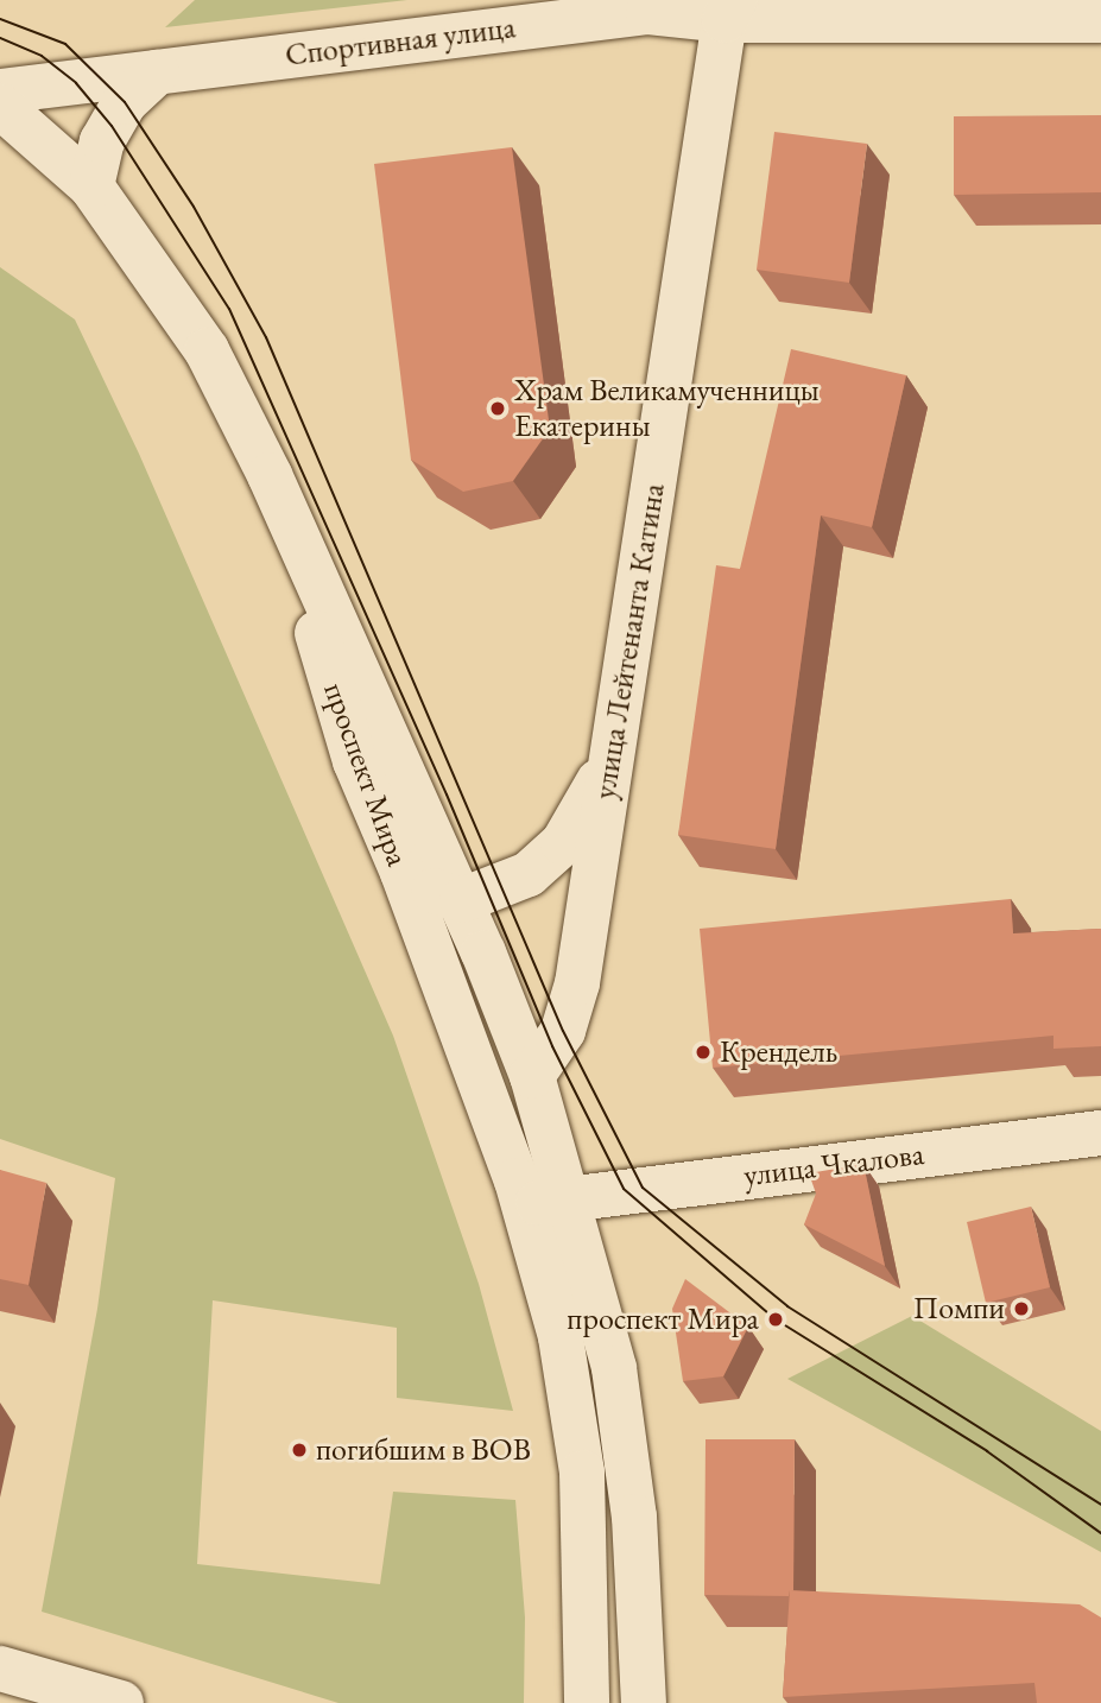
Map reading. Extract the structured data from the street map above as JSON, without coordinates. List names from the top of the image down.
{
  "streets": {
    "street": [
      "Спортивная улица",
      "улица Лейтенанта Катина",
      "проспект Мира",
      "улица Чкалова"
    ]
  },
  "crossings": [
    ["Спортивная улица", "улица Лейтенанта Катина"],
    ["проспект Мира", "улица Чкалова"]
  ],
  "places": [
    "Храм Великамученницы Екатерины",
    "Крендель",
    "Помпи",
    "проспект Мира",
    "погибшим в ВОВ"
  ]
}
